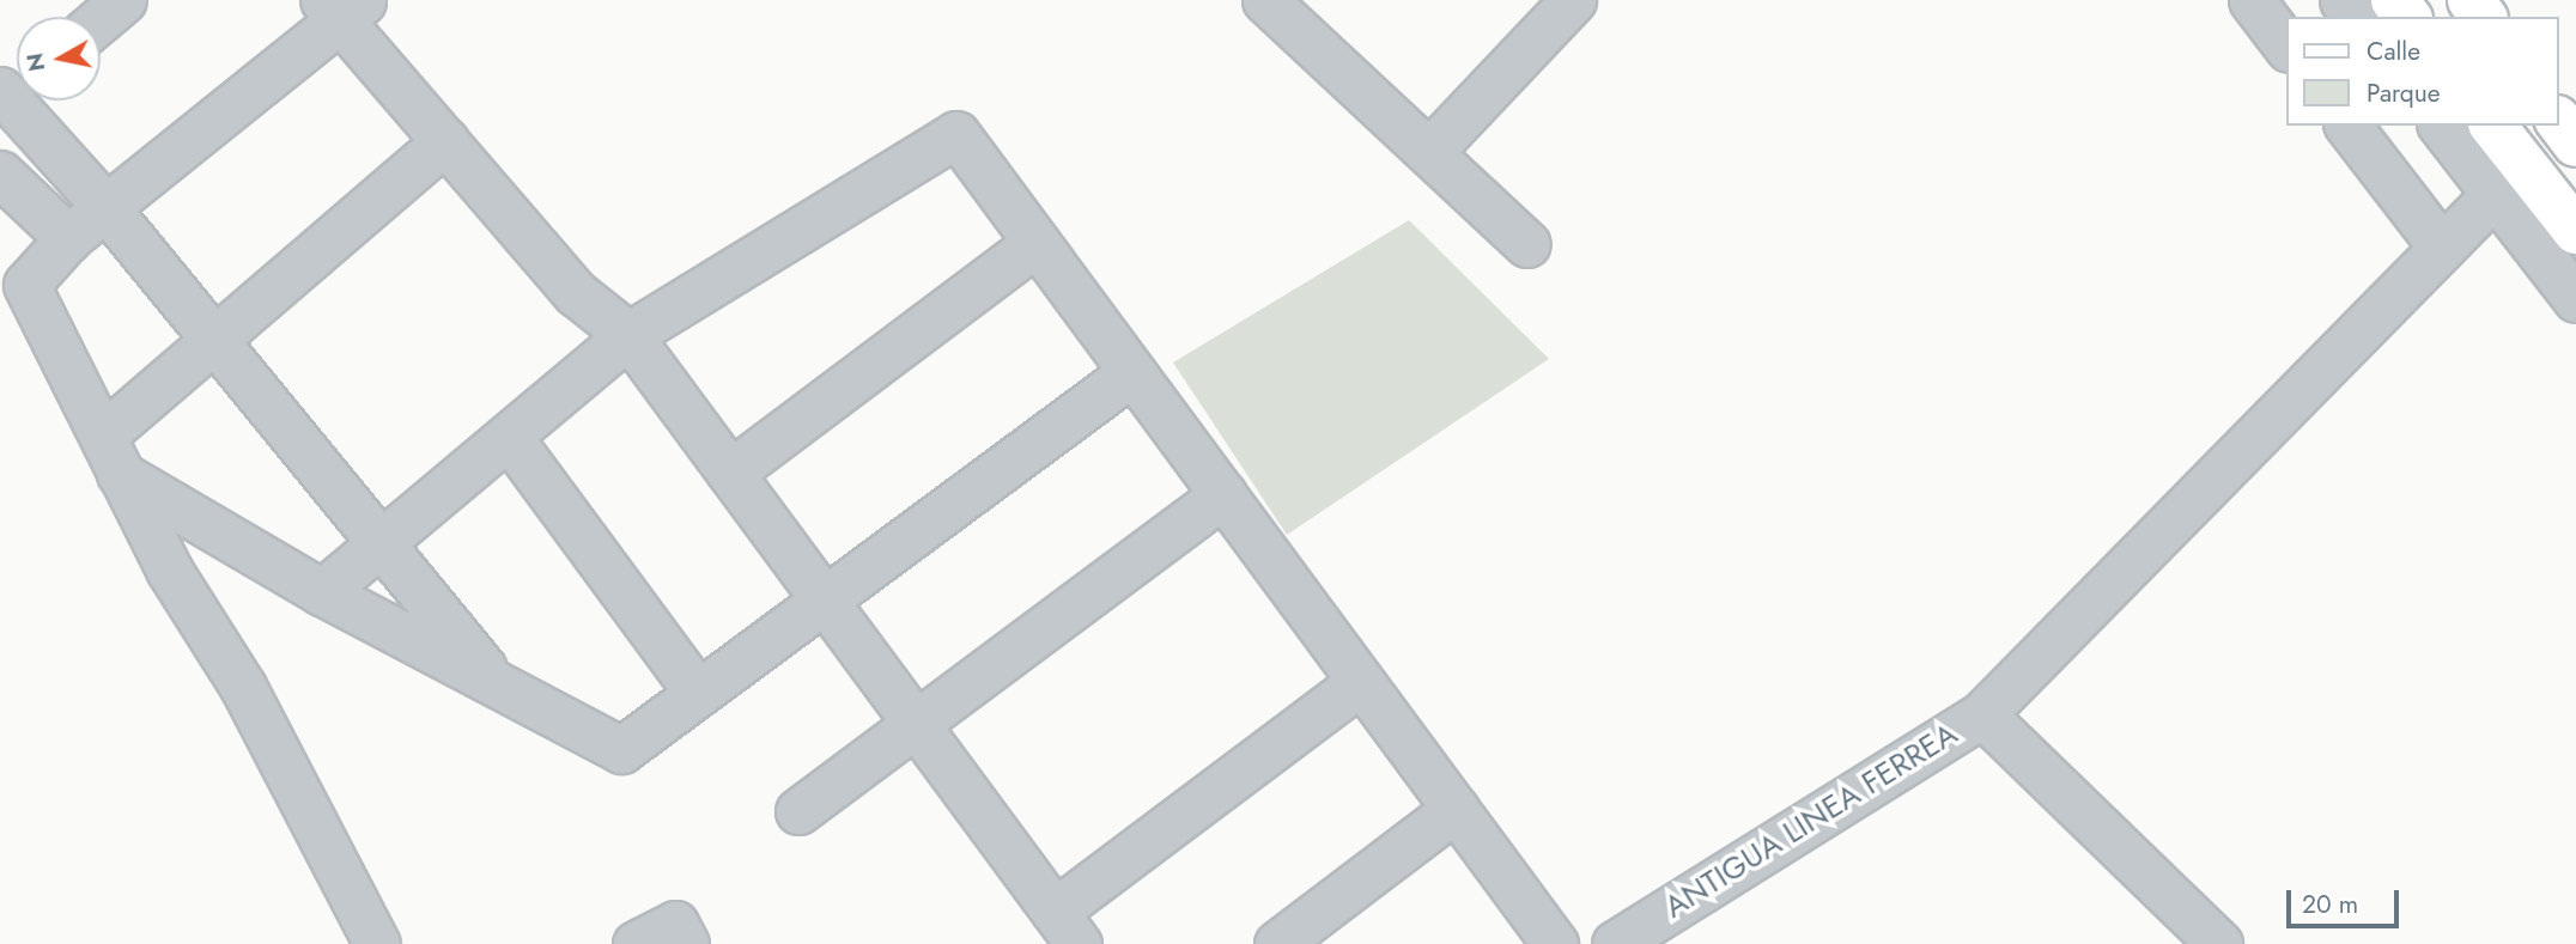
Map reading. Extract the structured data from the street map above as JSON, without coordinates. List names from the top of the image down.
{
  "streets": {
    "street": ["ANTIGUA LINEA FERREA"]
  },
  "legend": ["Calle", "Parque"],
  "scale_bar": "20 m",
  "north": "left"
}
